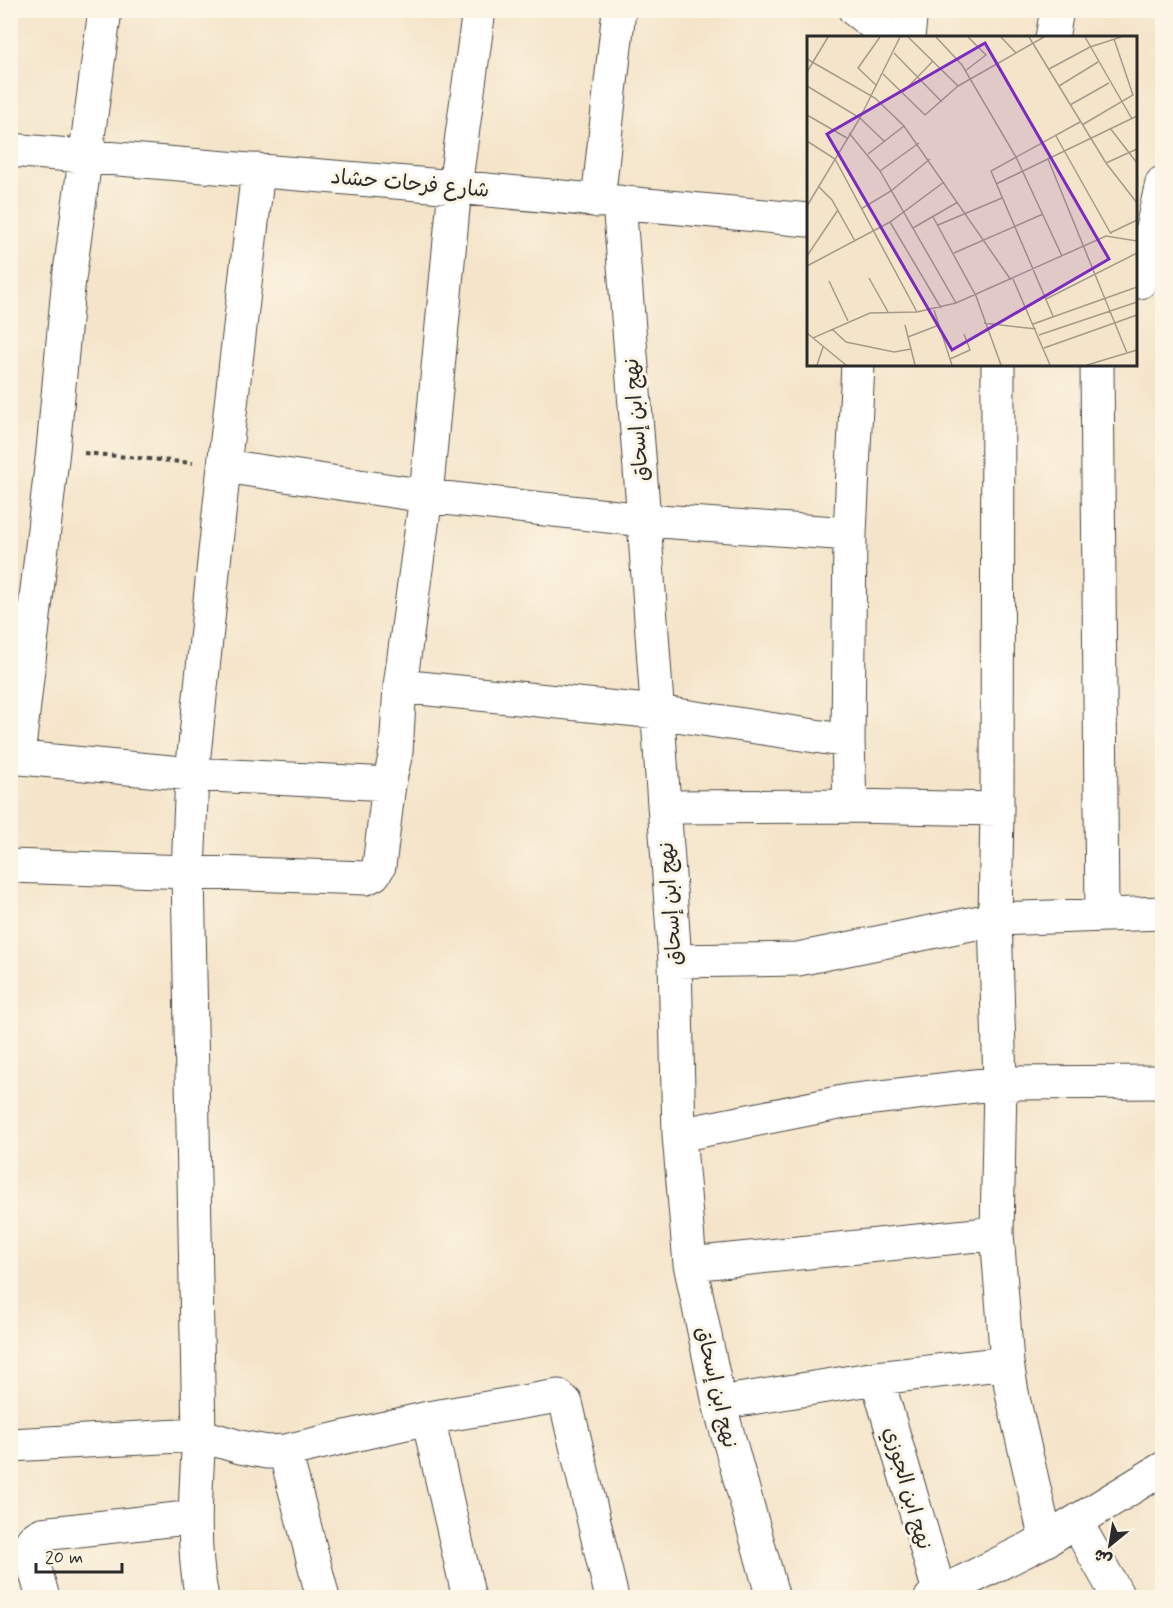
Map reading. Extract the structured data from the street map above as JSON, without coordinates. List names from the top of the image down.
{
  "streets": {
    "street": ["شارع فرحات حشاد", "نهج ابن إسحاق", "نهج ابن الجوزي"]
  },
  "crossings": [
    ["شارع فرحات حشاد", "نهج ابن إسحاق"]
  ],
  "scale_bar": "20 m",
  "north": "bottom left"
}
